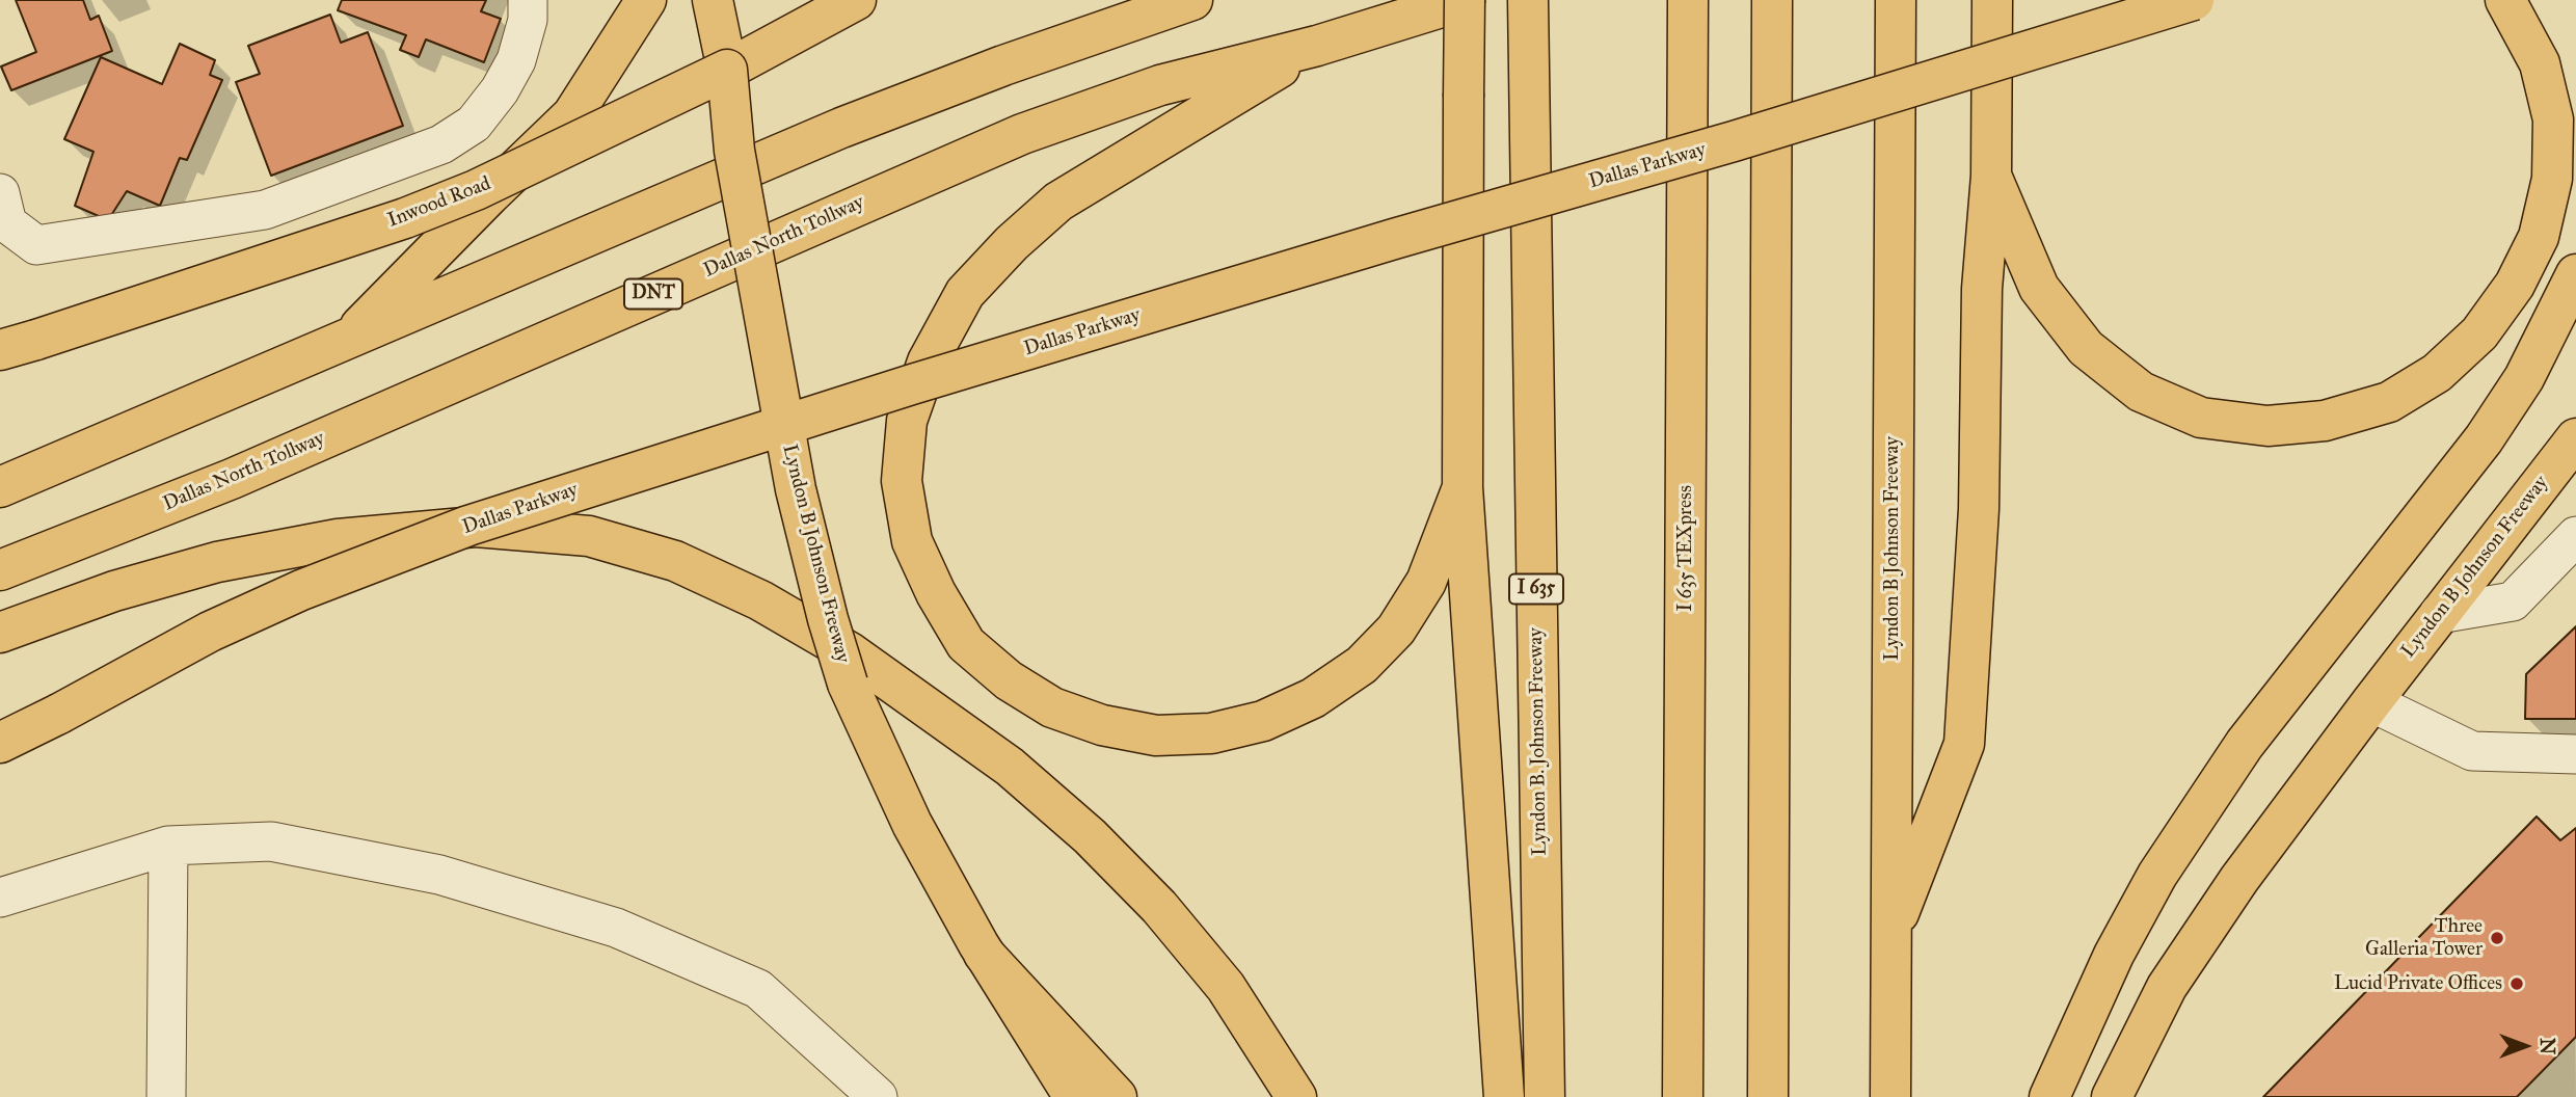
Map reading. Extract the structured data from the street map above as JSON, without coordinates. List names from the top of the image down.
{
  "streets": {
    "main road": [
      "Dallas Parkway",
      "Inwood Road",
      "Dallas North Tollway",
      "DNT",
      "I 635 TEXpress",
      "Lyndon B Johnson Freeway",
      "I 635",
      "Lyndon B. Johnson Freeway"
    ]
  },
  "crossings": [
    ["Dallas Parkway", "Lyndon B Johnson Freeway"],
    ["Inwood Road", "Lyndon B Johnson Freeway"]
  ],
  "places": ["Three Galleria Tower", "Lucid Private Offices"],
  "north": "right"
}
